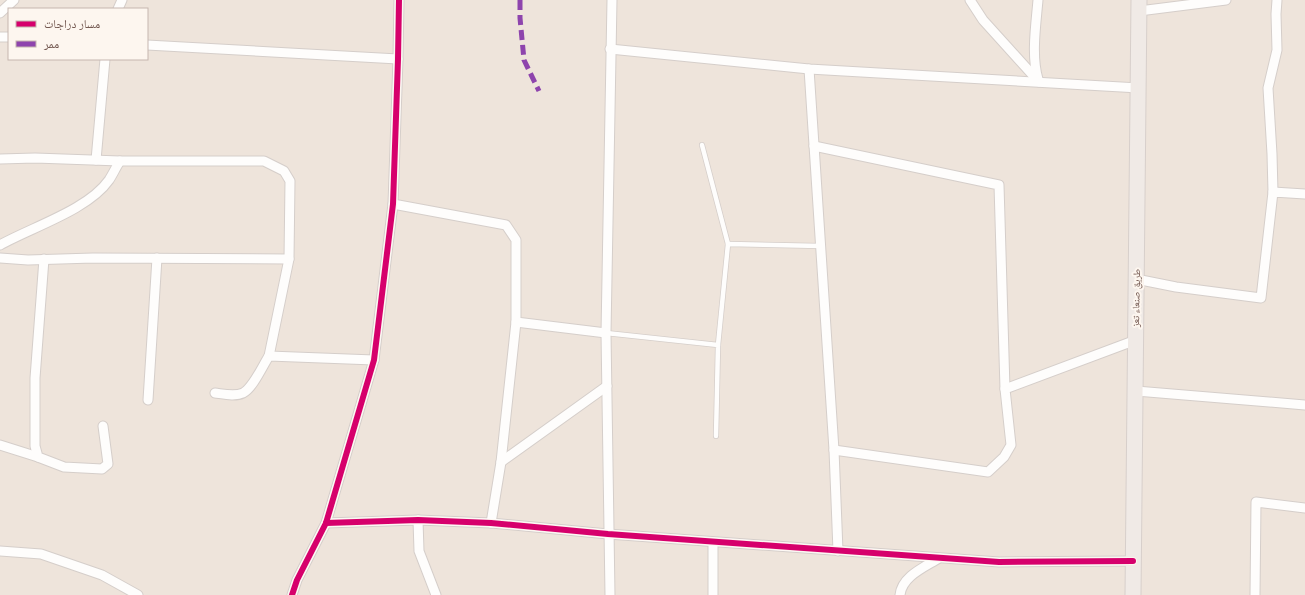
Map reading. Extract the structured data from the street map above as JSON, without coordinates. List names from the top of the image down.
{
  "streets": {
    "highway": ["طريق صنعاء تعز"]
  },
  "legend": ["مسار دراجات", "ممر"]
}
